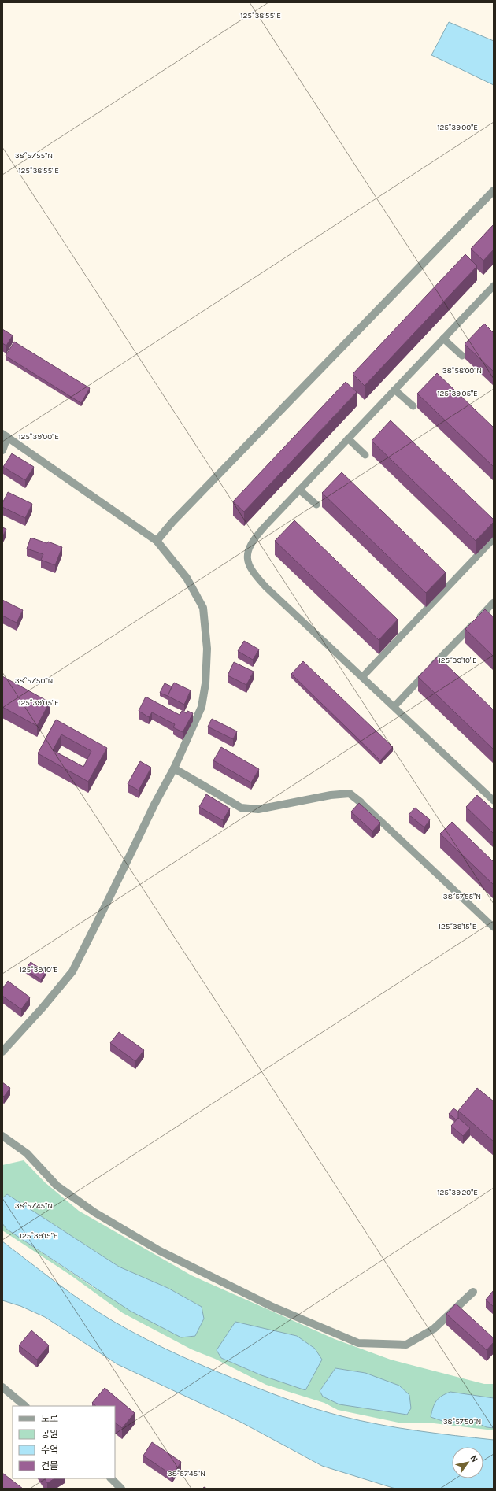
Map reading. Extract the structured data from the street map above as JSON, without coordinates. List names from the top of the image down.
{
  "legend": [
    "도로",
    "공원",
    "수역",
    "건물"
  ],
  "north": "top right",
  "coordinates": [
    "125°38'55\"E",
    "125°39'00\"E",
    "38°57'55\"N",
    "38°58'00\"N",
    "125°39'05\"E",
    "125°39'10\"E",
    "38°57'50\"N",
    "125°39'15\"E",
    "125°39'20\"E",
    "38°57'45\"N"
  ]
}
